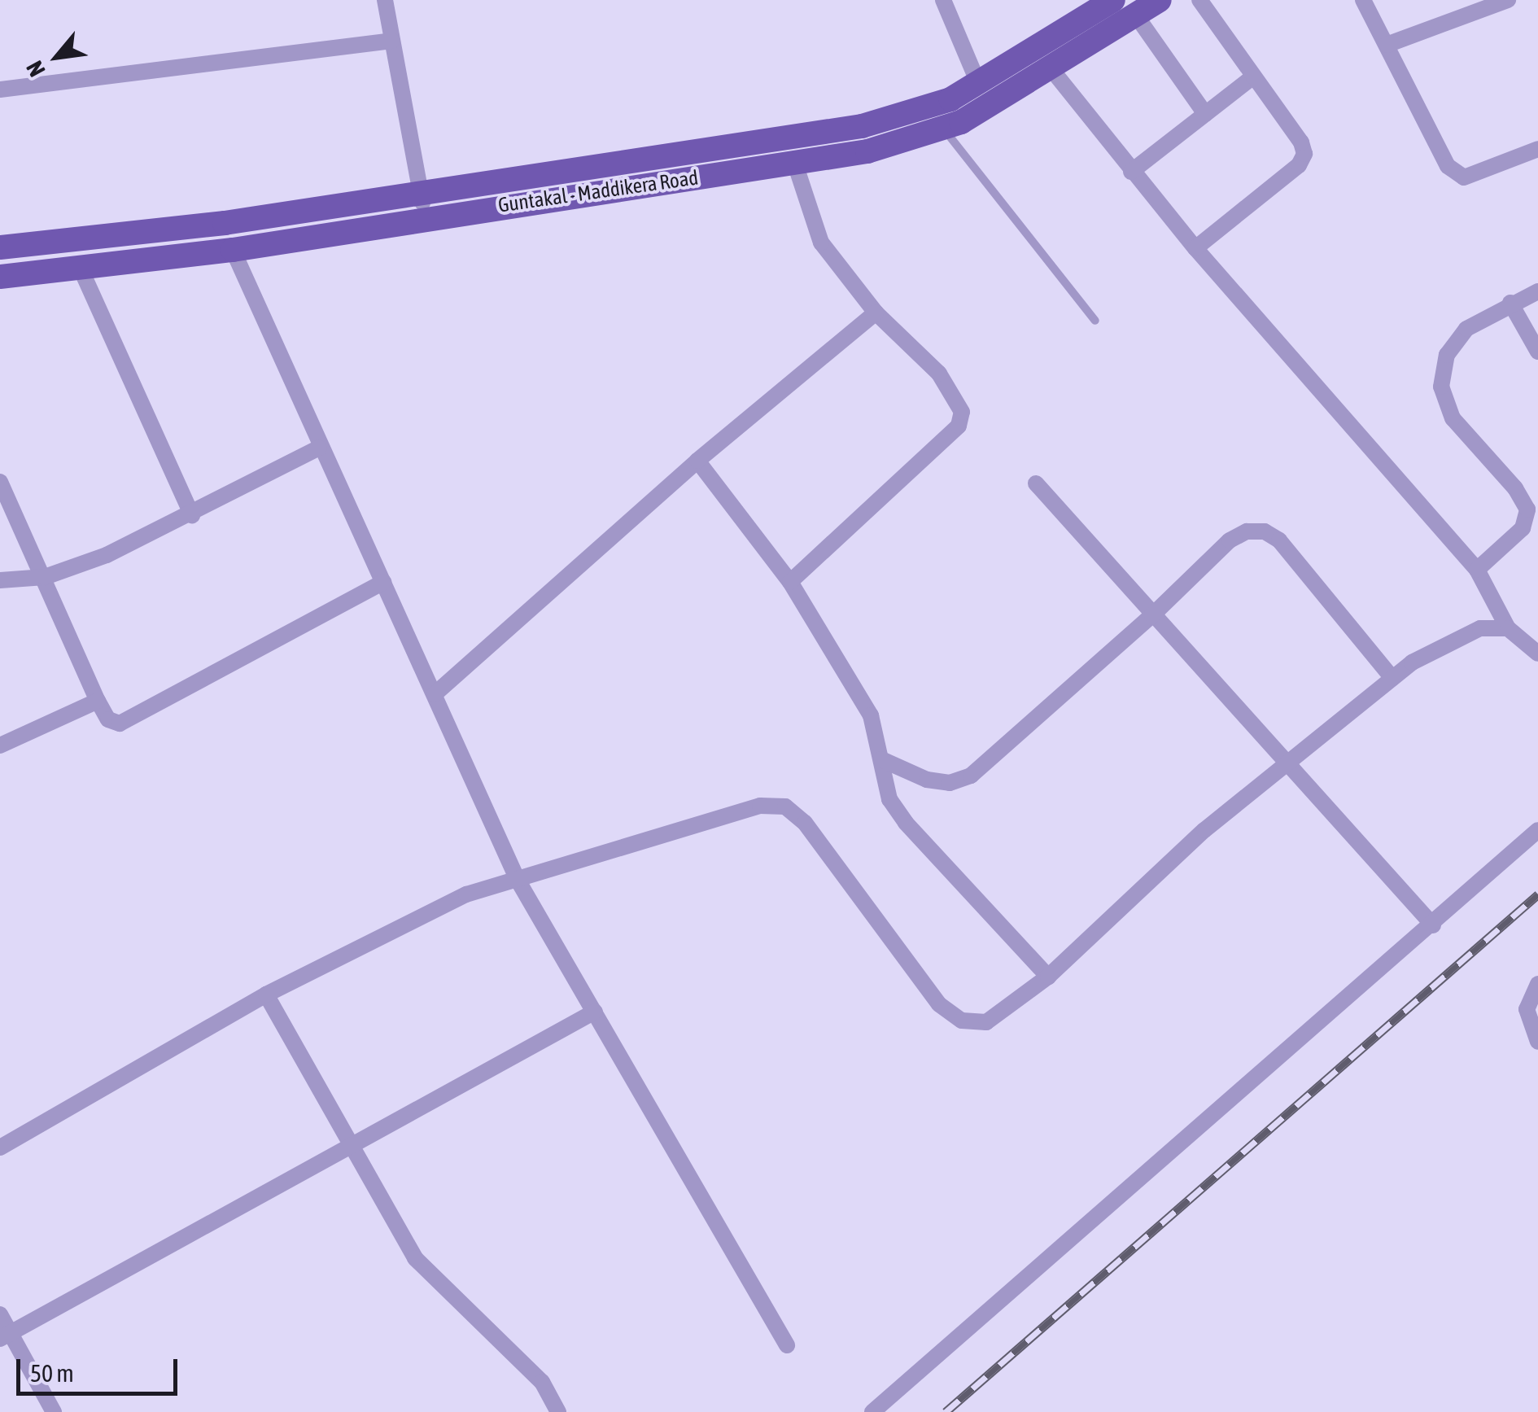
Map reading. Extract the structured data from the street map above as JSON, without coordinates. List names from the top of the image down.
{
  "streets": {
    "main road": ["Guntakal - Maddikera Road"]
  },
  "scale_bar": "50 m",
  "north": "bottom left"
}
